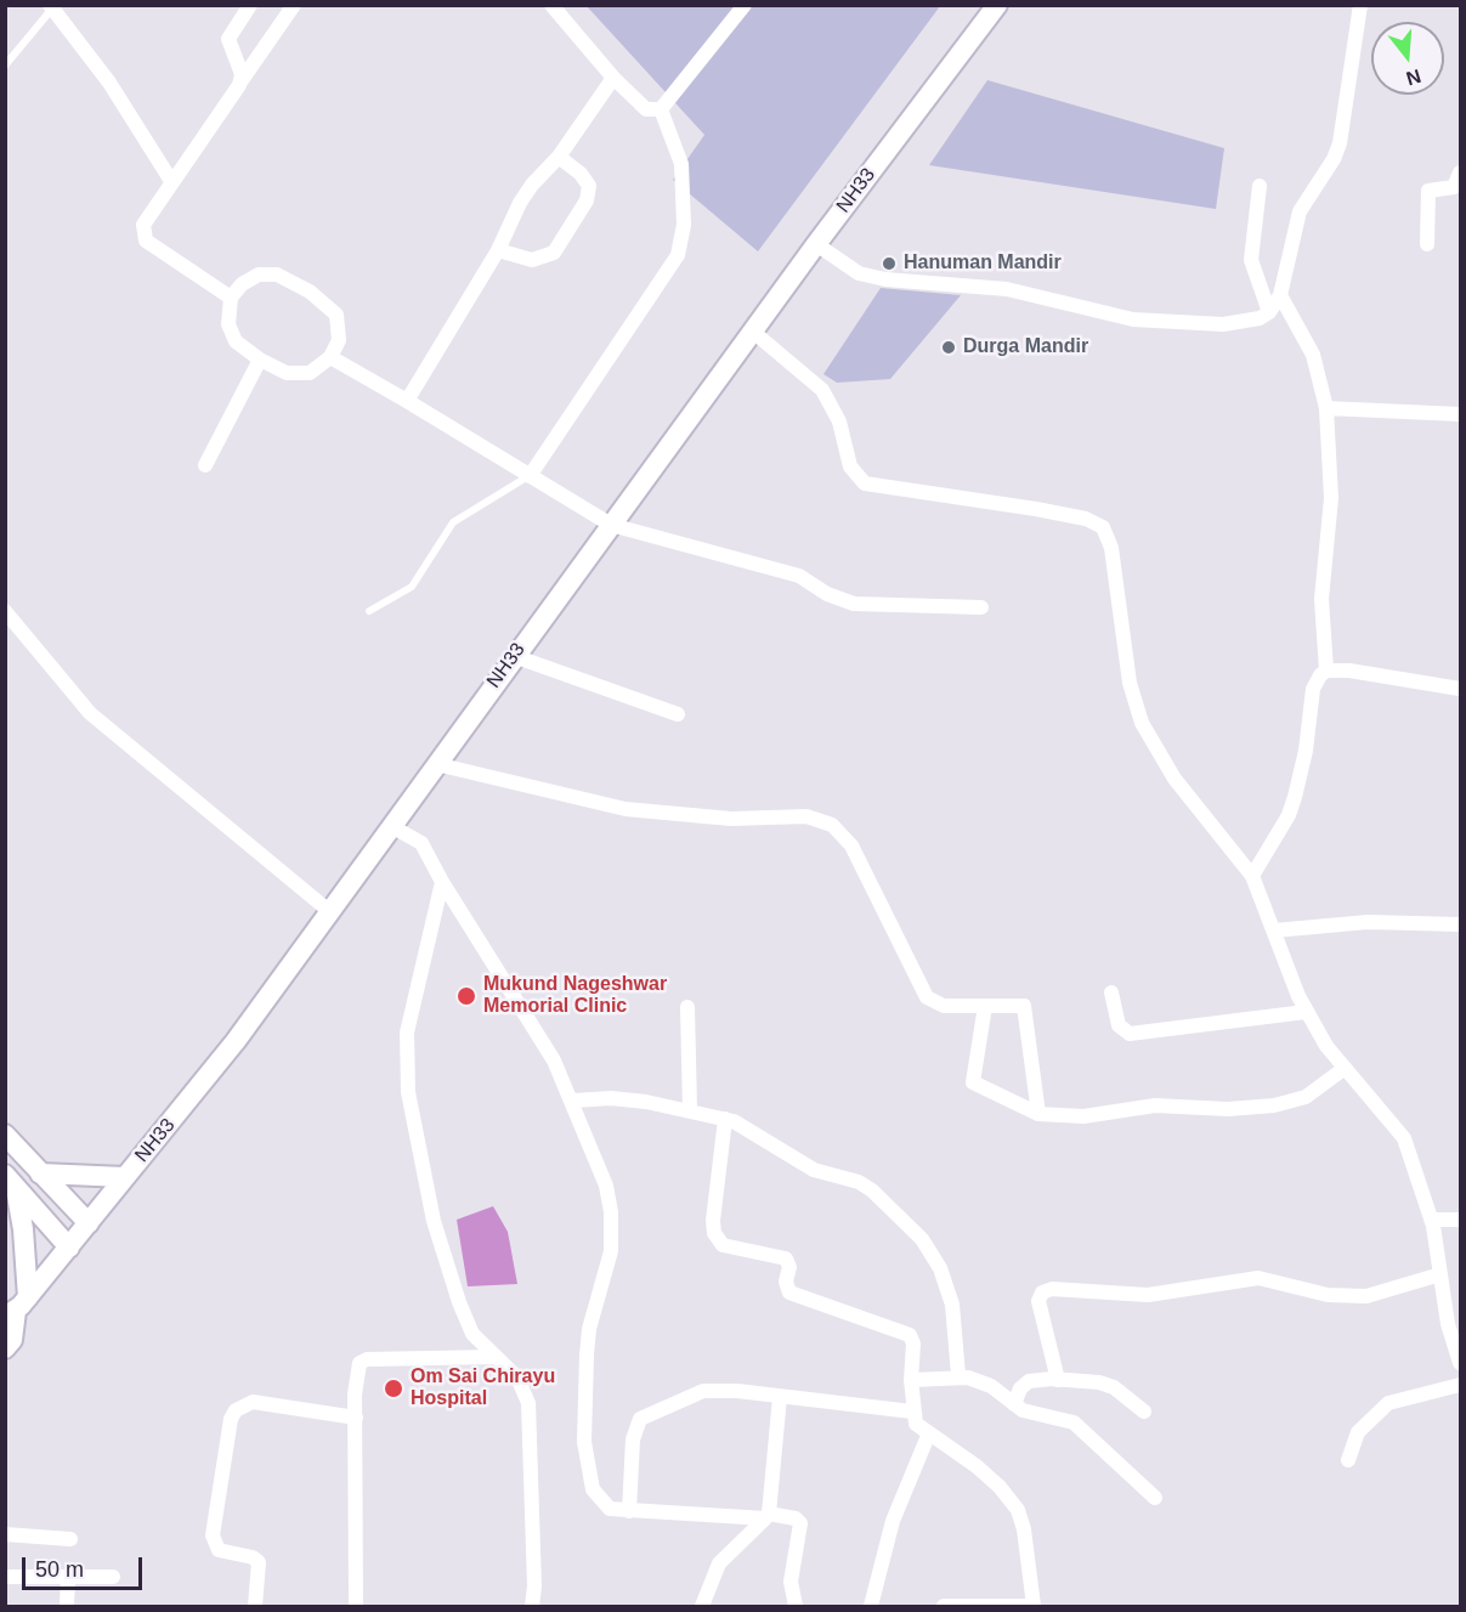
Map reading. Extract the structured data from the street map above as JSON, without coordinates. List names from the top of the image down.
{
  "streets": {
    "main road": ["NH33"]
  },
  "places": [
    "Hanuman Mandir",
    "Durga Mandir",
    "Mukund Nageshwar Memorial Clinic",
    "Om Sai Chirayu Hospital"
  ],
  "scale_bar": "50 m",
  "north": "bottom"
}
